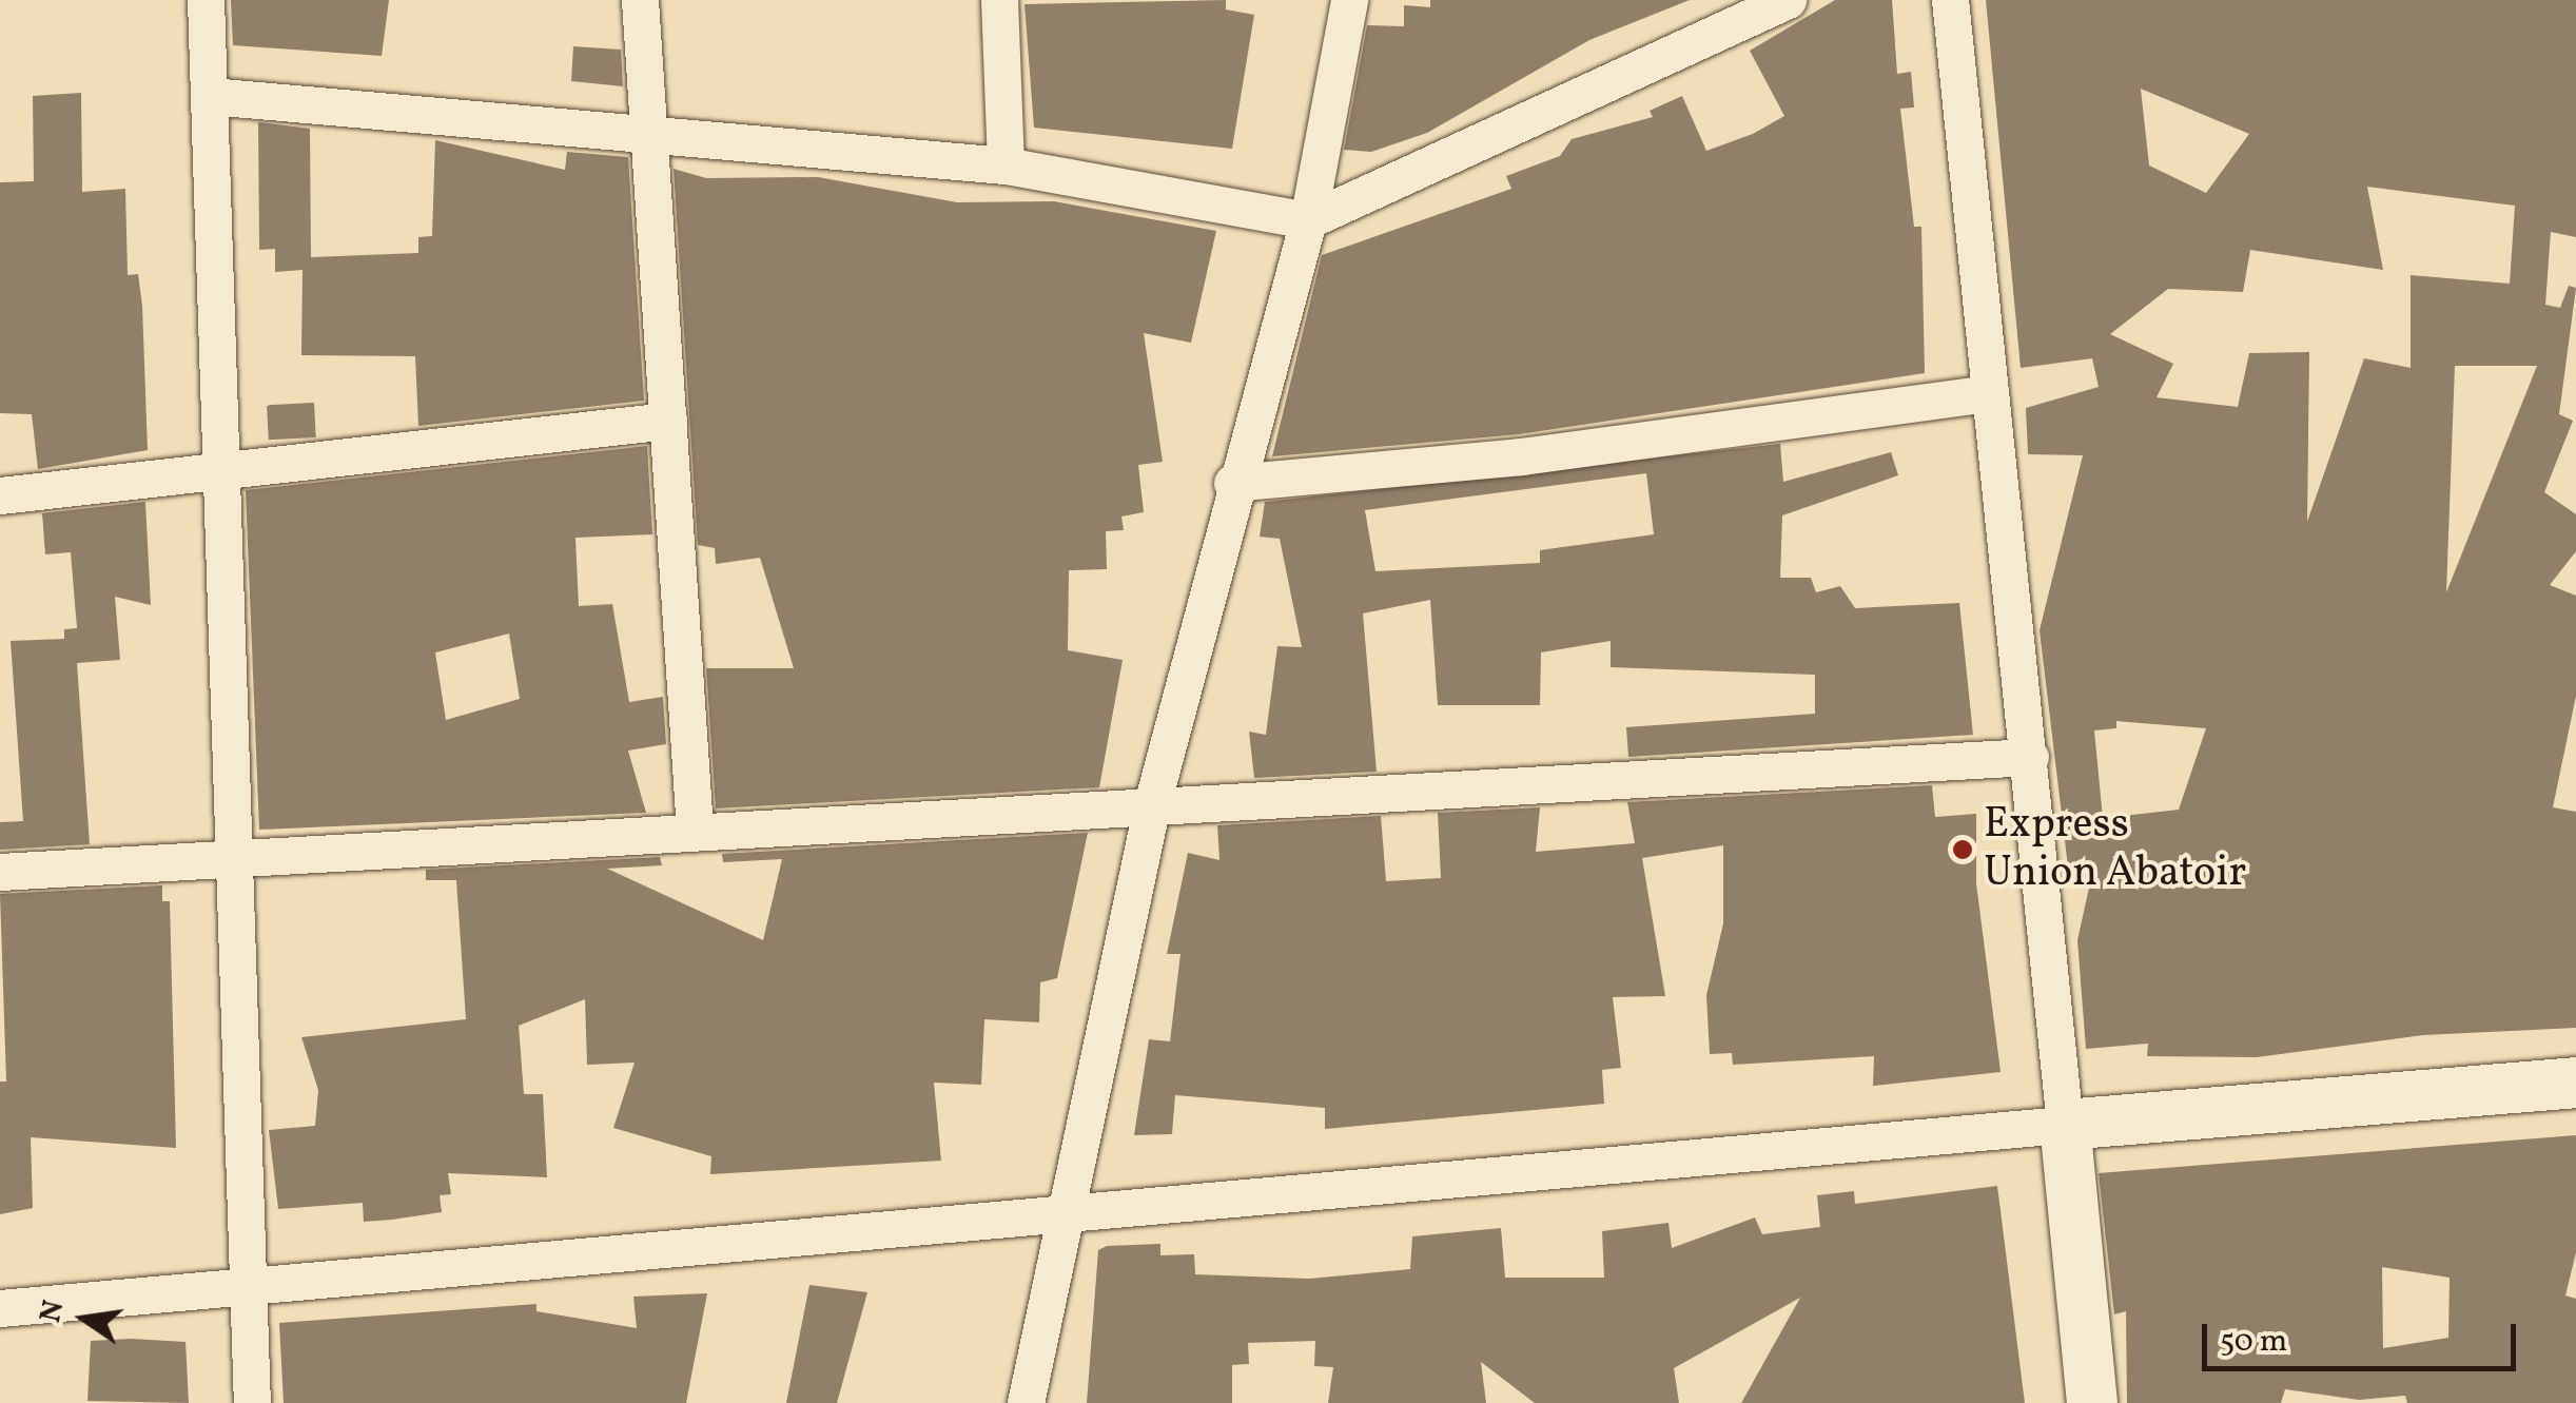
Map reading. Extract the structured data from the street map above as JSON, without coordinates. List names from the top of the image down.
{
  "places": ["Express Union Abatoir"],
  "scale_bar": "50 m",
  "north": "left"
}
